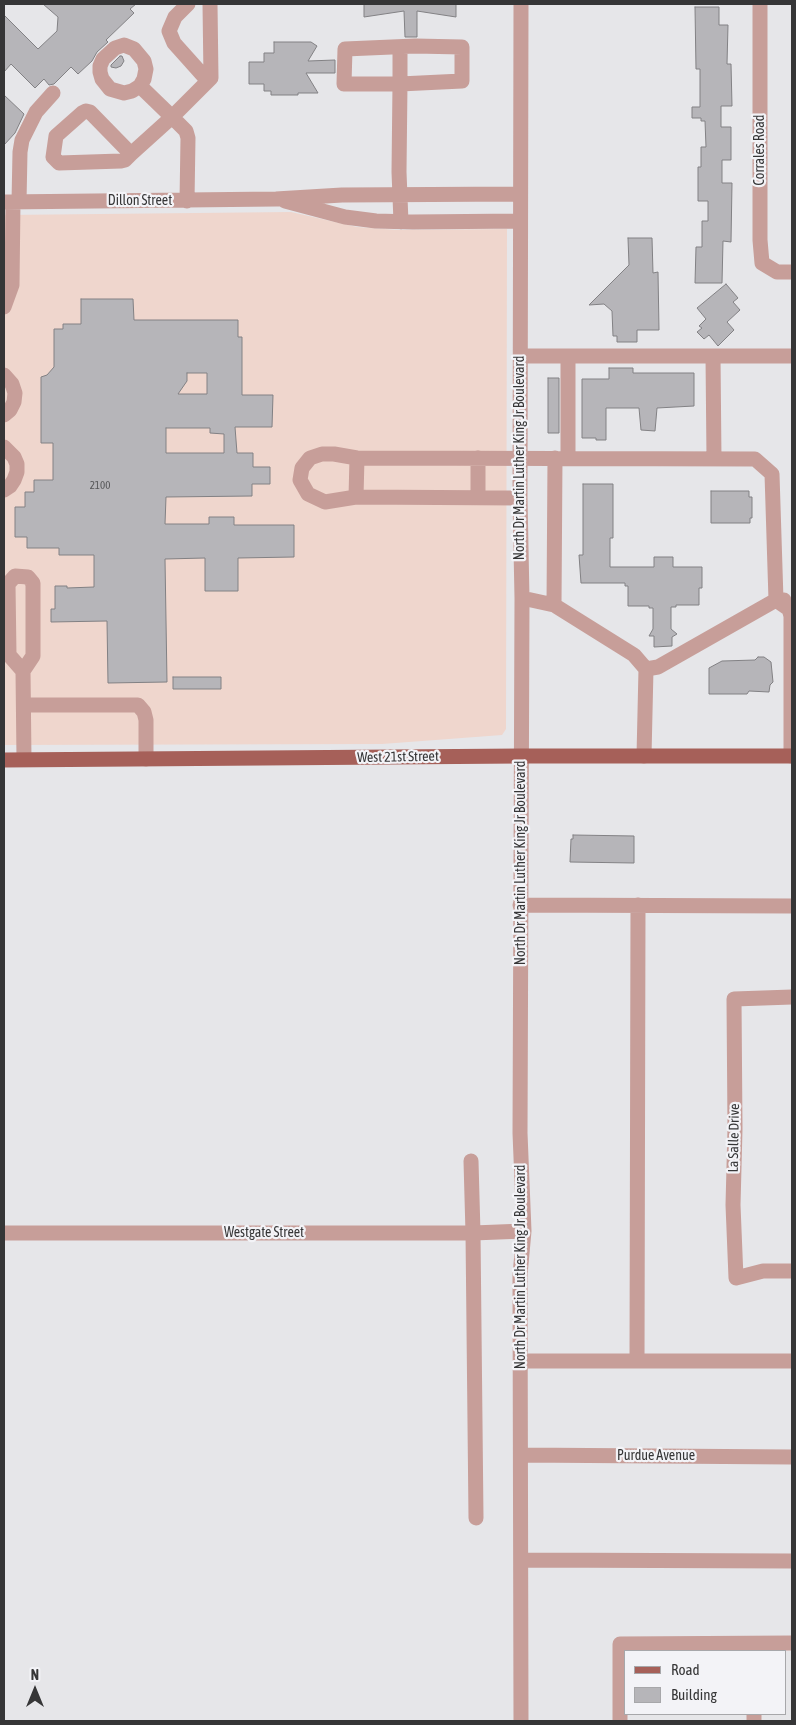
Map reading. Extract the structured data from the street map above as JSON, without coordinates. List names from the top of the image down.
{
  "streets": {
    "main road": ["West 21st Street"],
    "street": [
      "Corrales Road",
      "Dillon Street",
      "North Dr Martin Luther King Jr Boulevard",
      "La Salle Drive",
      "Westgate Street",
      "Purdue Avenue"
    ]
  },
  "crossings": [
    ["Dillon Street", "North Dr Martin Luther King Jr Boulevard"],
    ["North Dr Martin Luther King Jr Boulevard", "West 21st Street"],
    ["North Dr Martin Luther King Jr Boulevard", "Westgate Street"],
    ["North Dr Martin Luther King Jr Boulevard", "Purdue Avenue"]
  ],
  "house_numbers": ["2100"],
  "legend": ["Road", "Building"],
  "north": "top"
}
